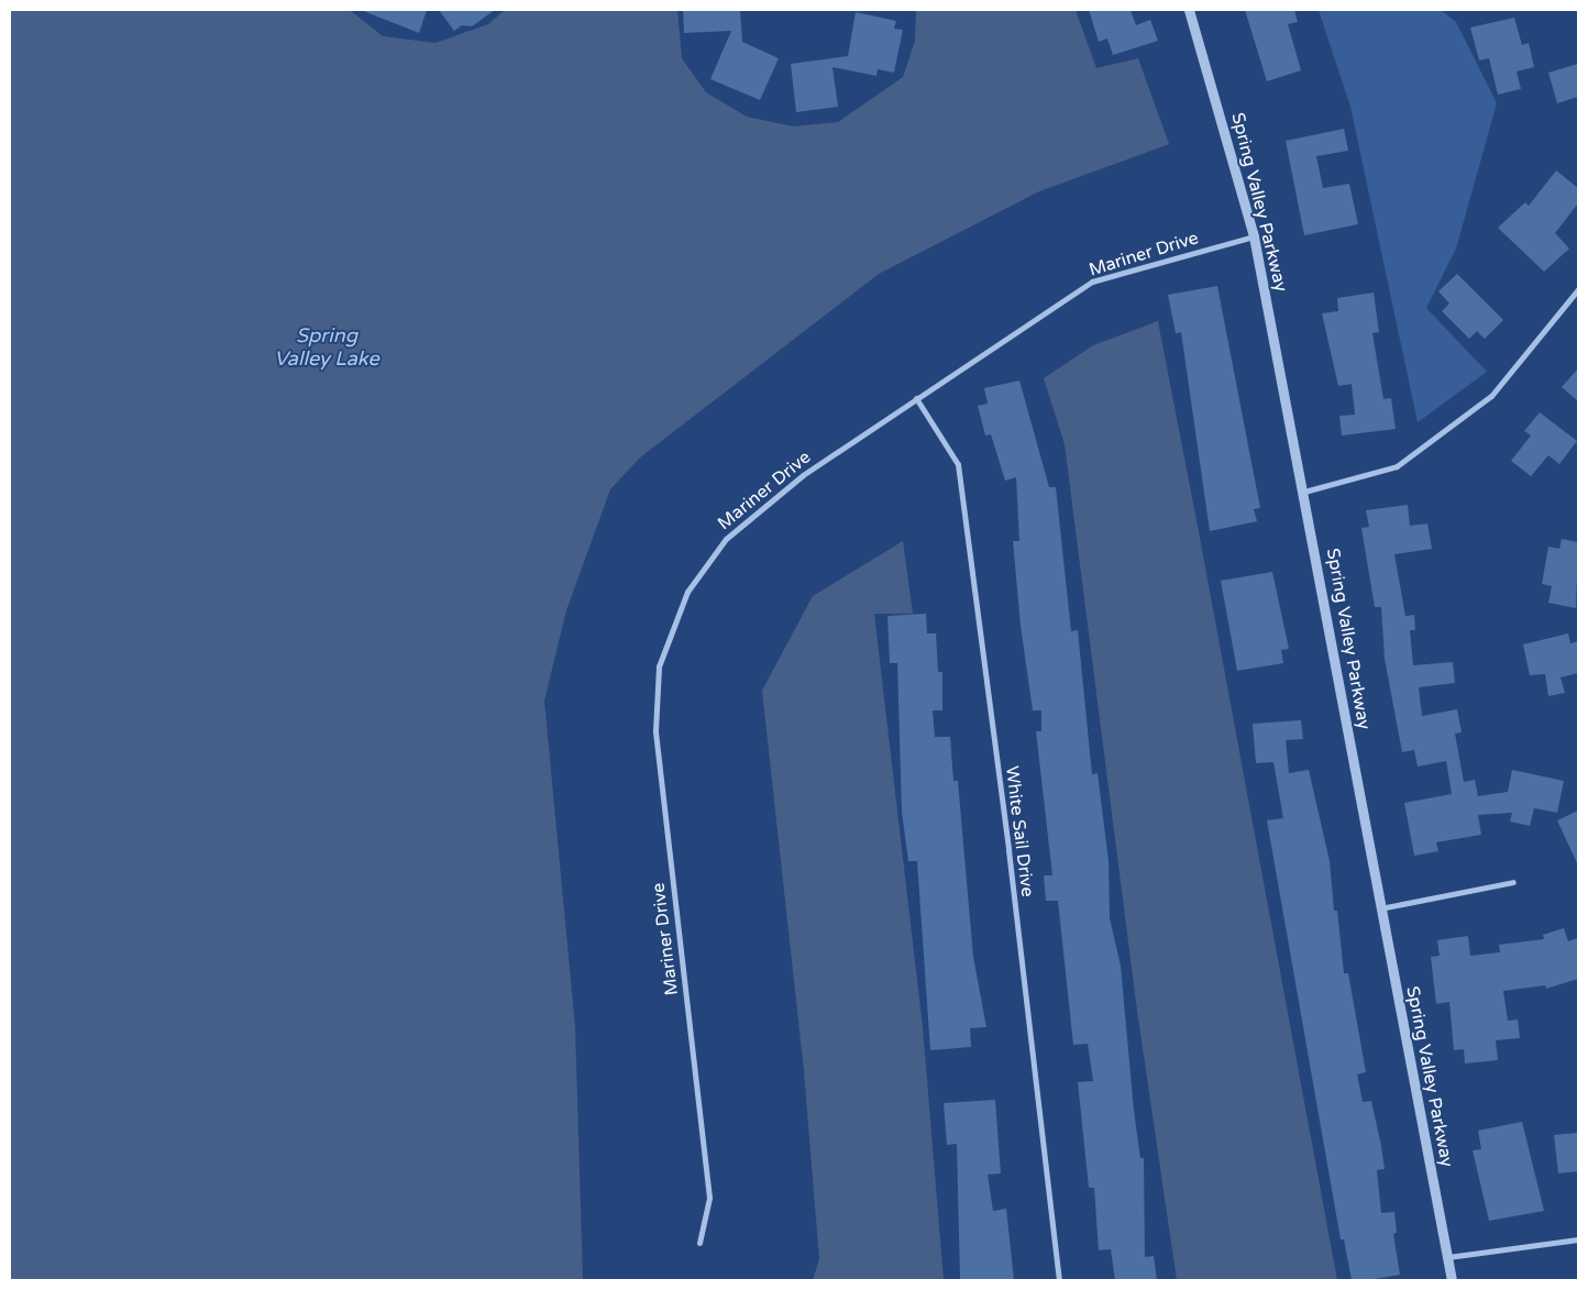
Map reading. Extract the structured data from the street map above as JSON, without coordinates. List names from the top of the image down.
{
  "streets": {
    "street": ["Spring Valley Parkway", "Mariner Drive", "White Sail Drive"]
  },
  "crossings": [
    ["Spring Valley Parkway", "Mariner Drive"],
    ["Mariner Drive", "White Sail Drive"]
  ],
  "water": ["Spring Valley Lake"]
}
